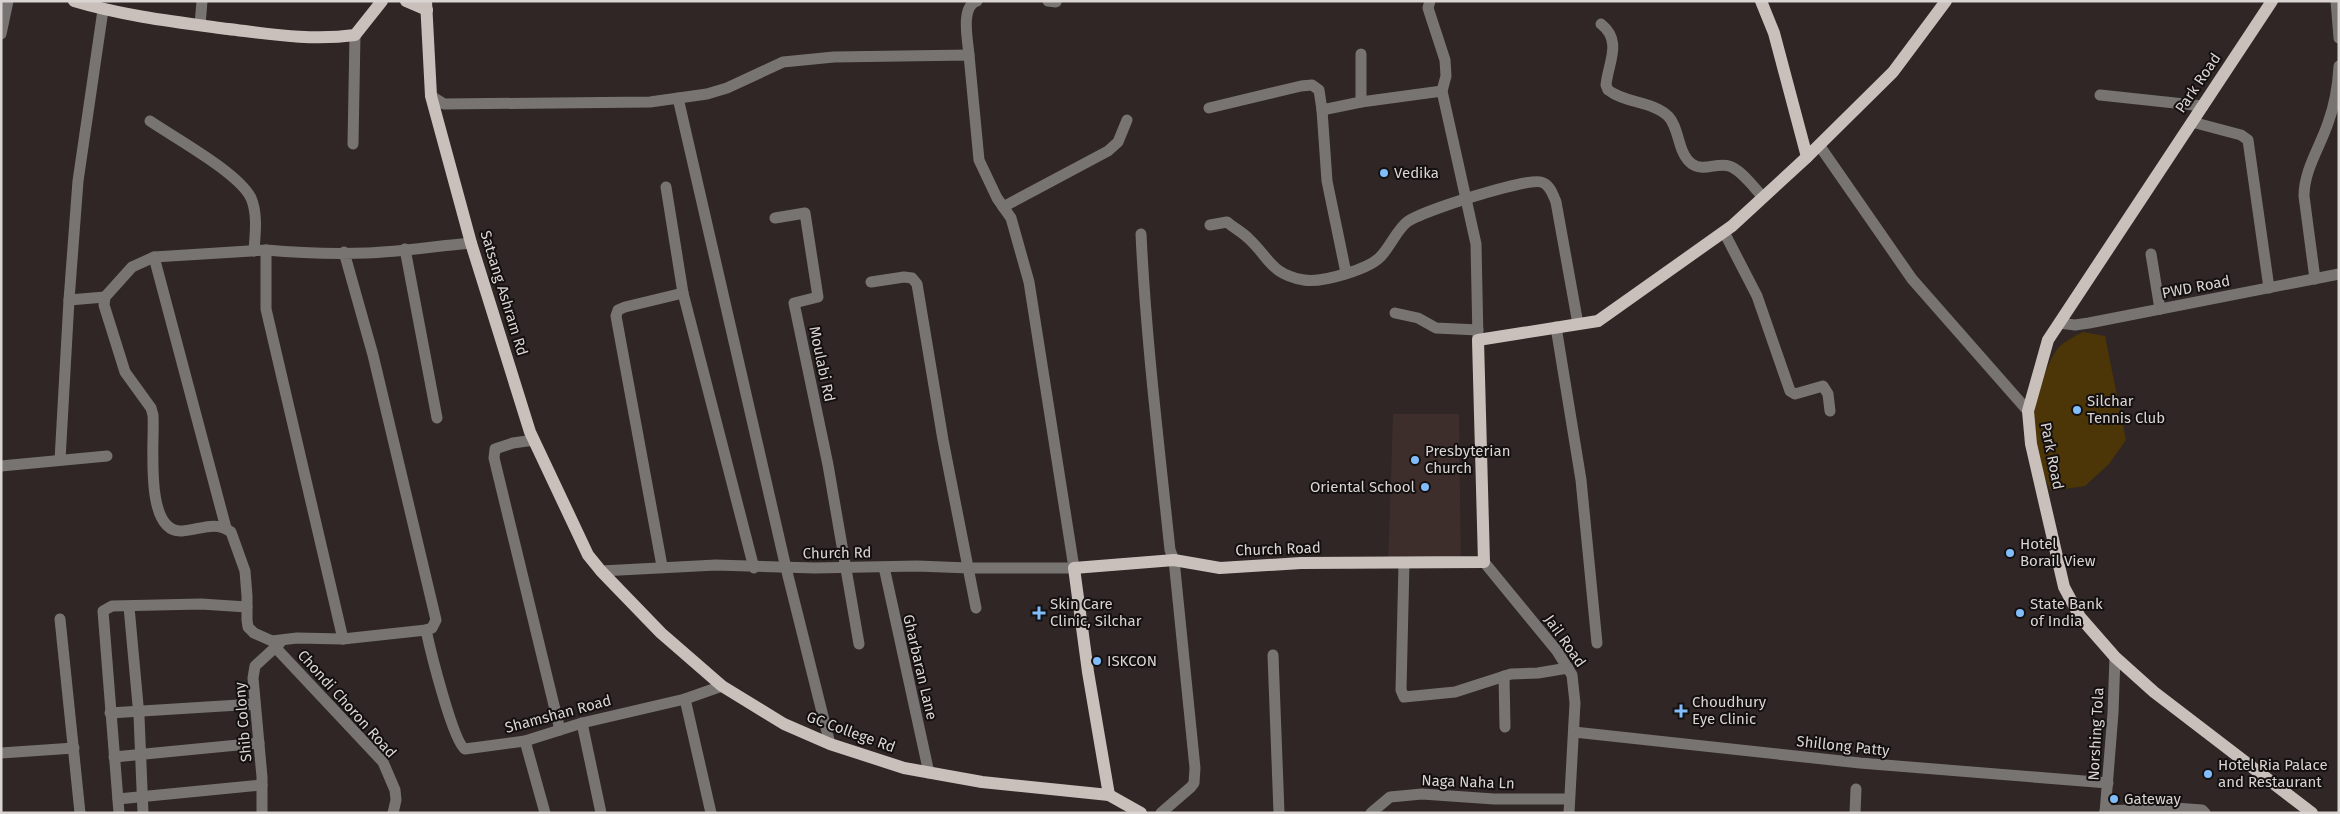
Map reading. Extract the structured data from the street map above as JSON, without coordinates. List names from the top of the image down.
{
  "streets": {
    "main road": [
      "Park Road",
      "Satsang Ashram Rd",
      "Church Road",
      "GC College Rd"
    ],
    "street": [
      "PWD Road",
      "Moulabi Rd",
      "Church Rd",
      "Jail Road",
      "Gharbaran Lane",
      "Chondi Choron Road",
      "Shamshan Road",
      "Shib Colony",
      "Norshing Tola",
      "Shillong Patty",
      "Naga Naha Ln"
    ]
  },
  "crossings": [
    ["Park Road", "PWD Road"],
    ["Park Road", "Norshing Tola"],
    ["Satsang Ashram Rd", "Church Rd"],
    ["Satsang Ashram Rd", "GC College Rd"],
    ["Moulabi Rd", "Church Rd"],
    ["Church Road", "Church Rd"],
    ["Church Road", "Jail Road"],
    ["Church Rd", "Gharbaran Lane"],
    ["Church Rd", "GC College Rd"],
    ["Jail Road", "Shillong Patty"],
    ["Jail Road", "Naga Naha Ln"],
    ["Gharbaran Lane", "GC College Rd"],
    ["Chondi Choron Road", "Shib Colony"],
    ["Shamshan Road", "GC College Rd"],
    ["Norshing Tola", "Shillong Patty"]
  ],
  "places": {
    "other": [
      "Vedika",
      "Silchar Tennis Club",
      "Presbyterian Church",
      "Oriental School",
      "Hotel Borail View",
      "State Bank of India",
      "ISKCON",
      "Hotel Ria Palace and Restaurant",
      "Gateway"
    ],
    "health": ["Skin Care Clinic, Silchar", "Choudhury Eye Clinic"]
  }
}
